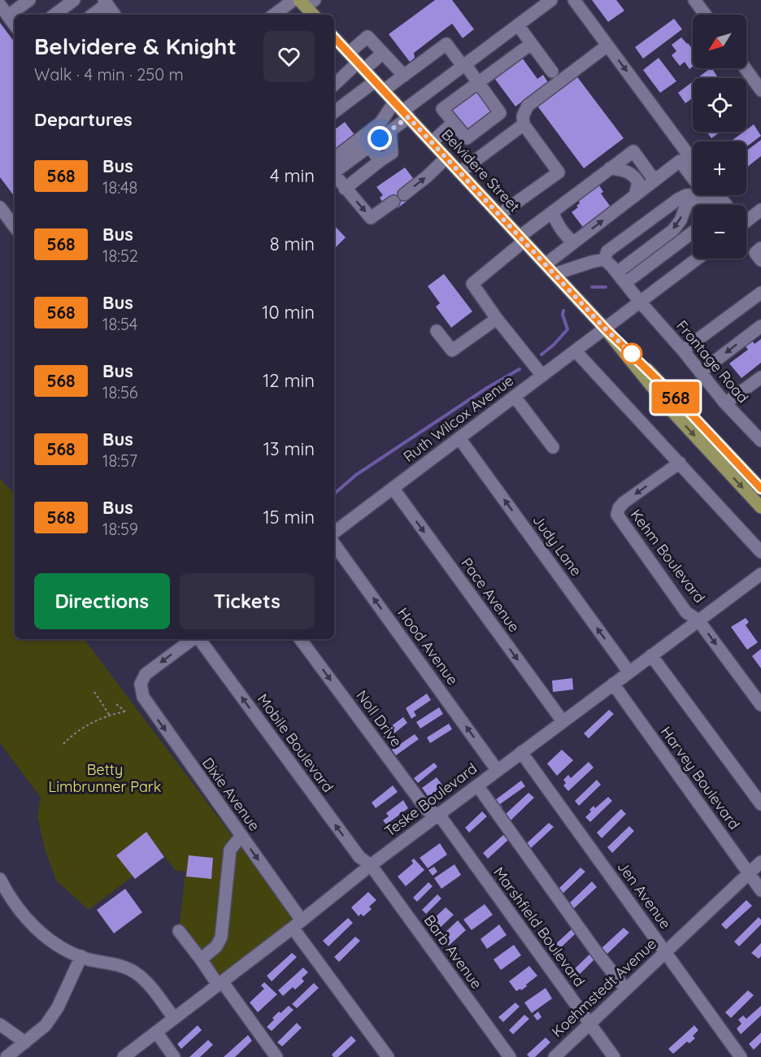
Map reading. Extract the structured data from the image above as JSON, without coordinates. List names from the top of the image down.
{
  "streets": {
    "main road": ["Belvidere Street"],
    "street": [
      "Frontage Road",
      "Ruth Wilcox Avenue",
      "Judy Lane",
      "Kehm Boulevard",
      "Pace Avenue",
      "Hood Avenue",
      "Noll Drive",
      "Mobile Boulevard",
      "Harvey Boulevard",
      "Dixie Avenue",
      "Teske Boulevard",
      "Jen Avenue",
      "Marshfield Boulevard",
      "Barb Avenue",
      "Koehmstedt Avenue"
    ]
  },
  "crossings": [
    ["Belvidere Street", "Ruth Wilcox Avenue"],
    ["Frontage Road", "Ruth Wilcox Avenue"],
    ["Ruth Wilcox Avenue", "Judy Lane"],
    ["Ruth Wilcox Avenue", "Pace Avenue"],
    ["Judy Lane", "Teske Boulevard"],
    ["Kehm Boulevard", "Teske Boulevard"],
    ["Pace Avenue", "Teske Boulevard"],
    ["Hood Avenue", "Teske Boulevard"],
    ["Noll Drive", "Teske Boulevard"],
    ["Noll Drive", "Marshfield Boulevard"],
    ["Mobile Boulevard", "Teske Boulevard"],
    ["Mobile Boulevard", "Barb Avenue"],
    ["Harvey Boulevard", "Teske Boulevard"],
    ["Harvey Boulevard", "Koehmstedt Avenue"],
    ["Dixie Avenue", "Teske Boulevard"],
    ["Teske Boulevard", "Jen Avenue"],
    ["Teske Boulevard", "Marshfield Boulevard"],
    ["Teske Boulevard", "Barb Avenue"],
    ["Jen Avenue", "Koehmstedt Avenue"],
    ["Marshfield Boulevard", "Koehmstedt Avenue"]
  ],
  "one_way": [
    "Judy Lane",
    "Pace Avenue",
    "Hood Avenue",
    "Noll Drive",
    "Mobile Boulevard",
    "Dixie Avenue"
  ],
  "parks": ["Betty Limbrunner Park"],
  "lines": ["bus line 568"],
  "north": "bottom left",
  "page": {
    "on_map": "568",
    "map_buttons": ["+", "−"],
    "heading": [
      ["Belvidere & Knight", "Walk · 4 min · 250 m"],
      "Departures"
    ],
    "list": [
      {
        "mark": "568",
        "name": "Bus",
        "note": "18:48",
        "value": "4 min"
      },
      {
        "mark": "568",
        "name": "Bus",
        "note": "18:52",
        "value": "8 min"
      },
      {
        "mark": "568",
        "name": "Bus",
        "note": "18:54",
        "value": "10 min"
      },
      {
        "mark": "568",
        "name": "Bus",
        "note": "18:56",
        "value": "12 min"
      },
      {
        "mark": "568",
        "name": "Bus",
        "note": "18:57",
        "value": "13 min"
      },
      {
        "mark": "568",
        "name": "Bus",
        "note": "18:59",
        "value": "15 min"
      }
    ],
    "buttons": ["Directions", "Tickets"]
  }
}
